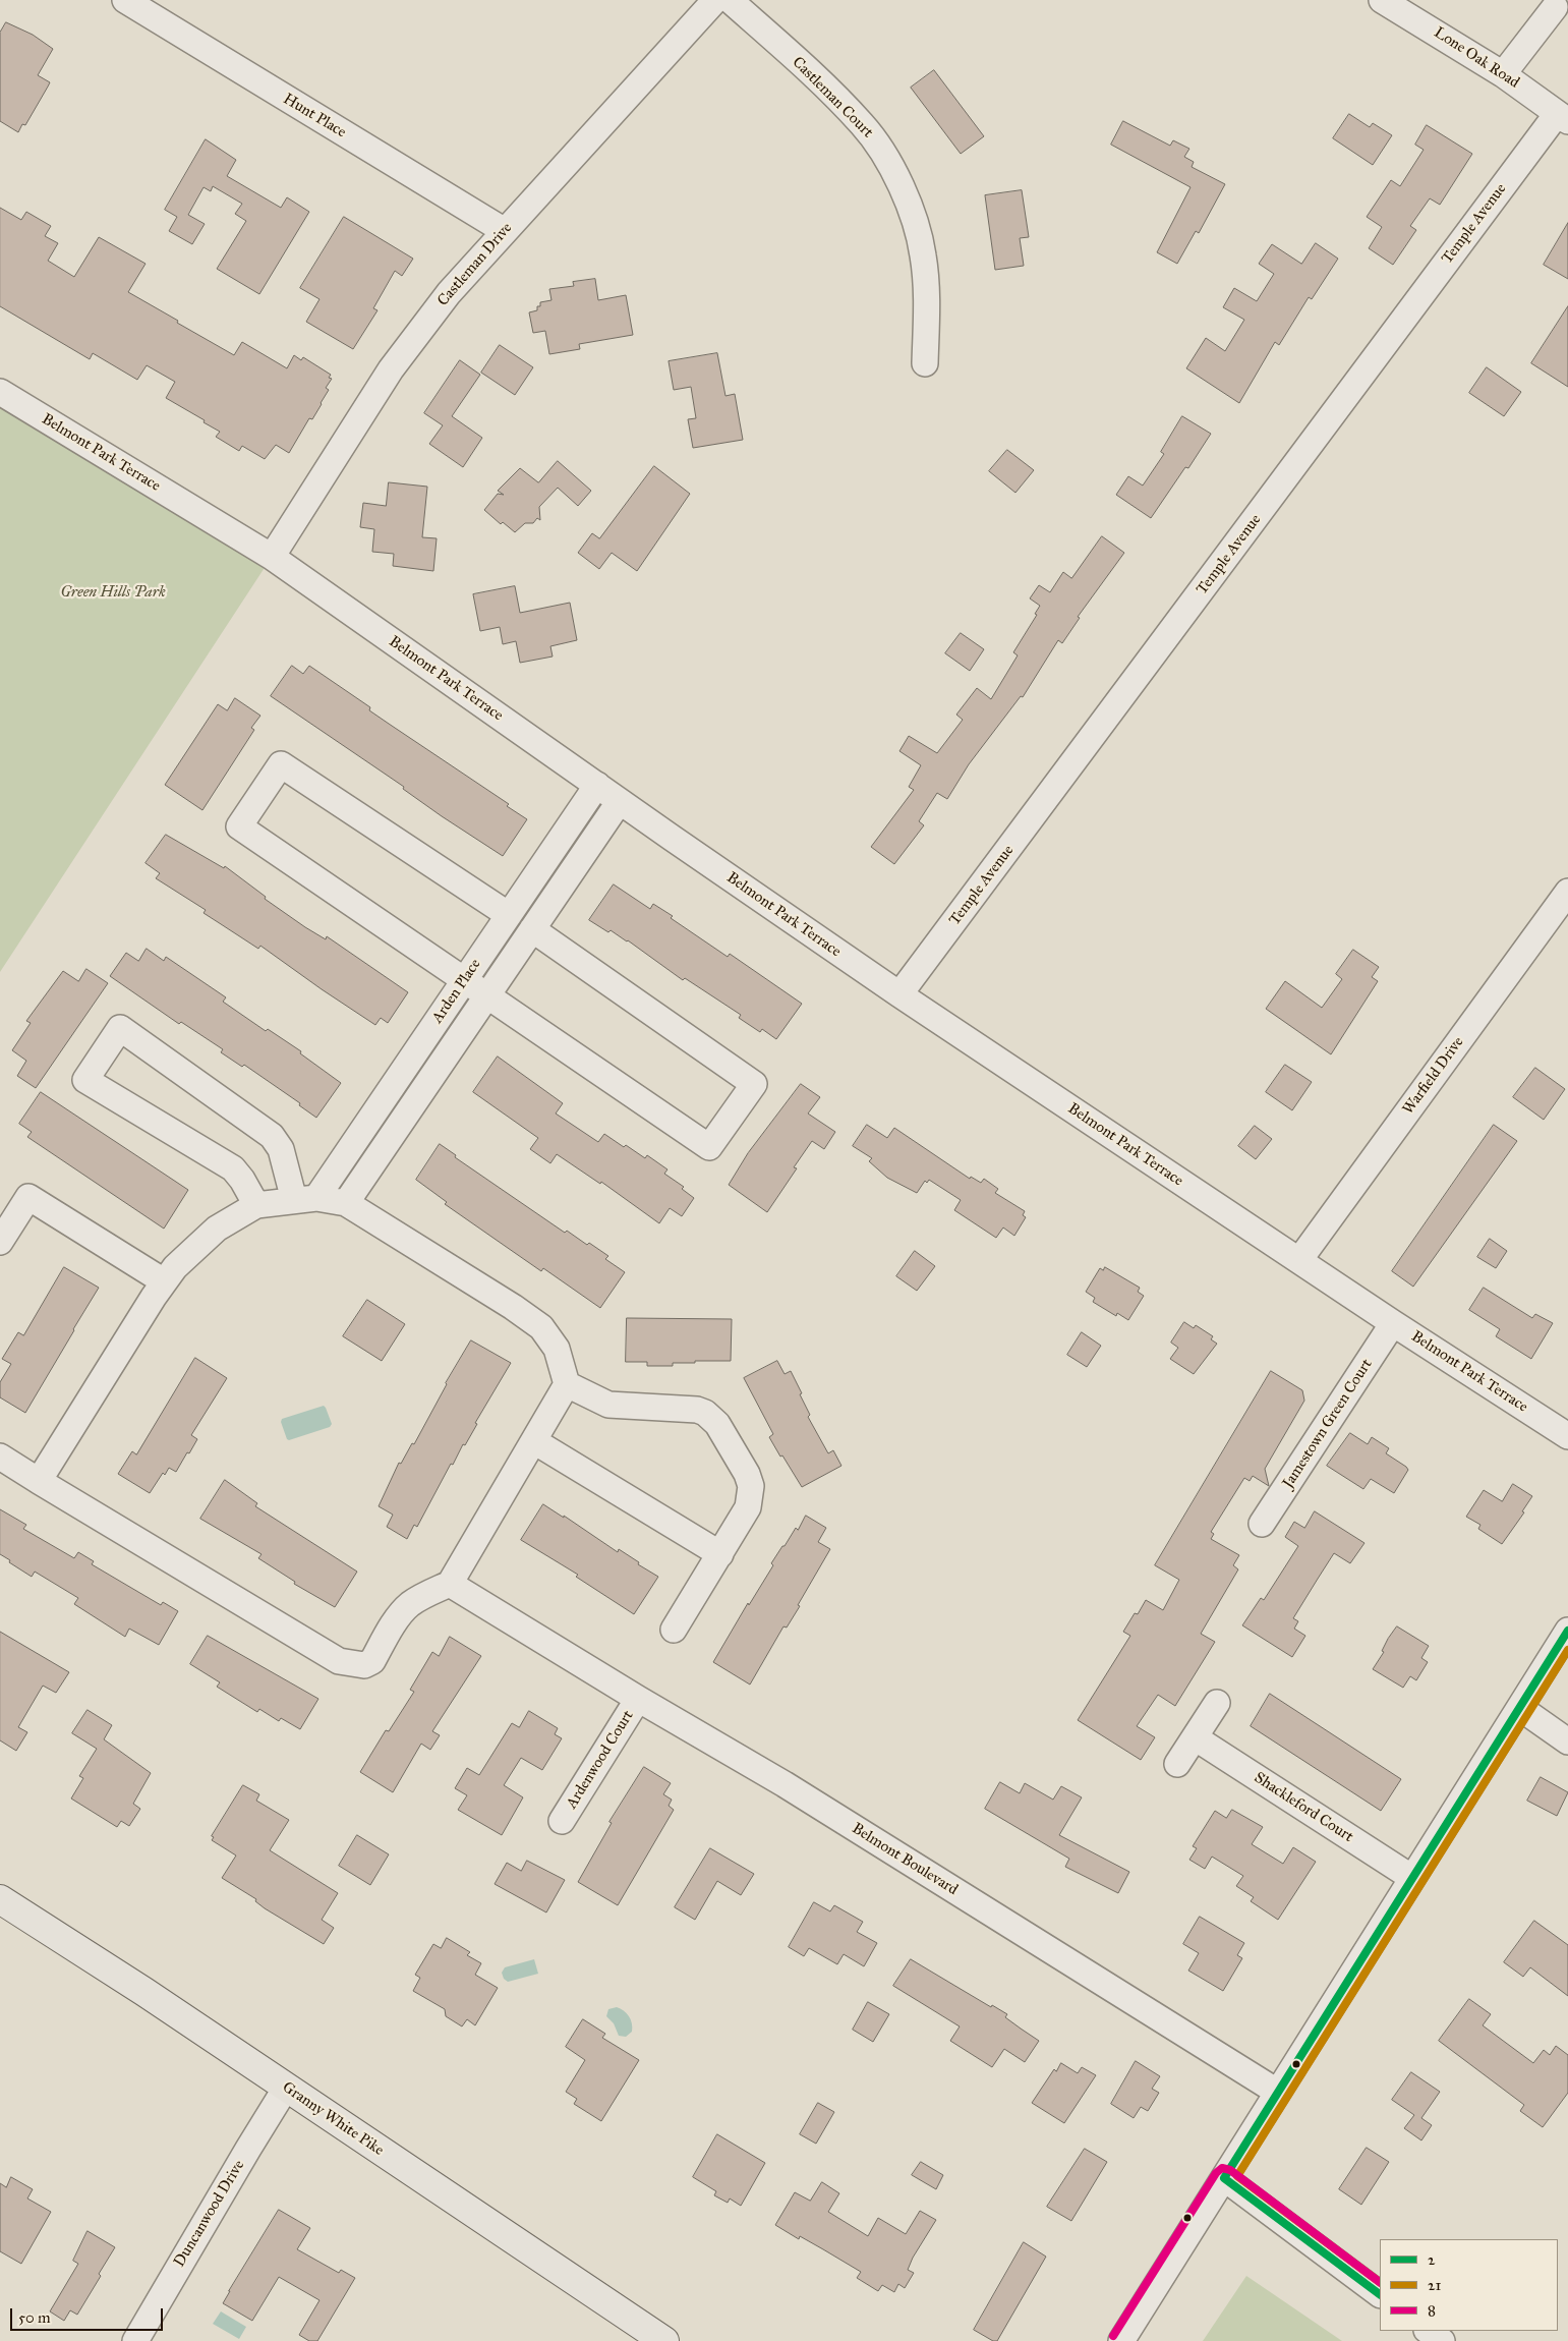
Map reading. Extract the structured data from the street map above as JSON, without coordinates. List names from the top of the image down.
{
  "streets": {
    "main road": ["Granny White Pike"],
    "street": [
      "Lone Oak Road",
      "Castleman Court",
      "Hunt Place",
      "Temple Avenue",
      "Castleman Drive",
      "Belmont Park Terrace",
      "Arden Place",
      "Warfield Drive",
      "Jamestown Green Court",
      "Ardenwood Court",
      "Shackleford Court",
      "Belmont Boulevard",
      "Duncanwood Drive"
    ]
  },
  "crossings": [
    ["Lone Oak Road", "Temple Avenue"],
    ["Hunt Place", "Castleman Drive"],
    ["Temple Avenue", "Belmont Park Terrace"],
    ["Castleman Drive", "Belmont Park Terrace"],
    ["Belmont Park Terrace", "Arden Place"],
    ["Belmont Park Terrace", "Warfield Drive"],
    ["Belmont Park Terrace", "Jamestown Green Court"],
    ["Ardenwood Court", "Belmont Boulevard"],
    ["Granny White Pike", "Duncanwood Drive"]
  ],
  "parks": ["Green Hills Park"],
  "lines": ["transit line 2", "transit line 21", "transit line 8"],
  "legend": ["2", "21", "8"],
  "scale_bar": "50 m"
}
